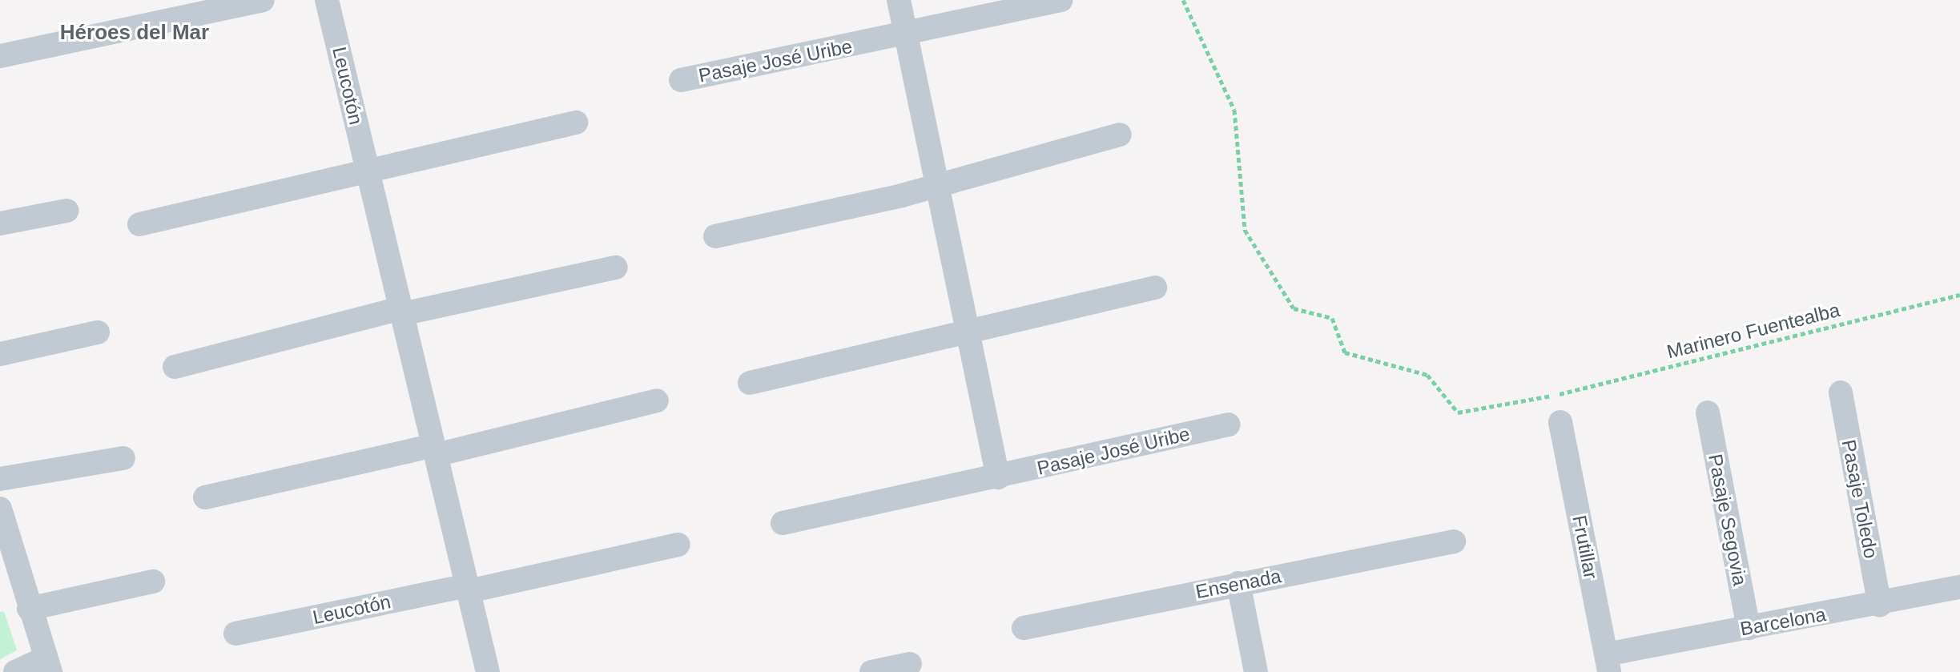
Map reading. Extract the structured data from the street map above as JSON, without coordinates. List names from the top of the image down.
{
  "streets": {
    "street": [
      "Pasaje José Uribe",
      "Leucotón",
      "Pasaje Toledo",
      "Pasaje Segovia",
      "Frutillar",
      "Ensenada",
      "Barcelona"
    ],
    "path": ["Marinero Fuentealba"]
  },
  "crossings": [
    ["Pasaje Toledo", "Barcelona"],
    ["Pasaje Segovia", "Barcelona"],
    ["Frutillar", "Barcelona"]
  ],
  "districts": ["Héroes del Mar"]
}
